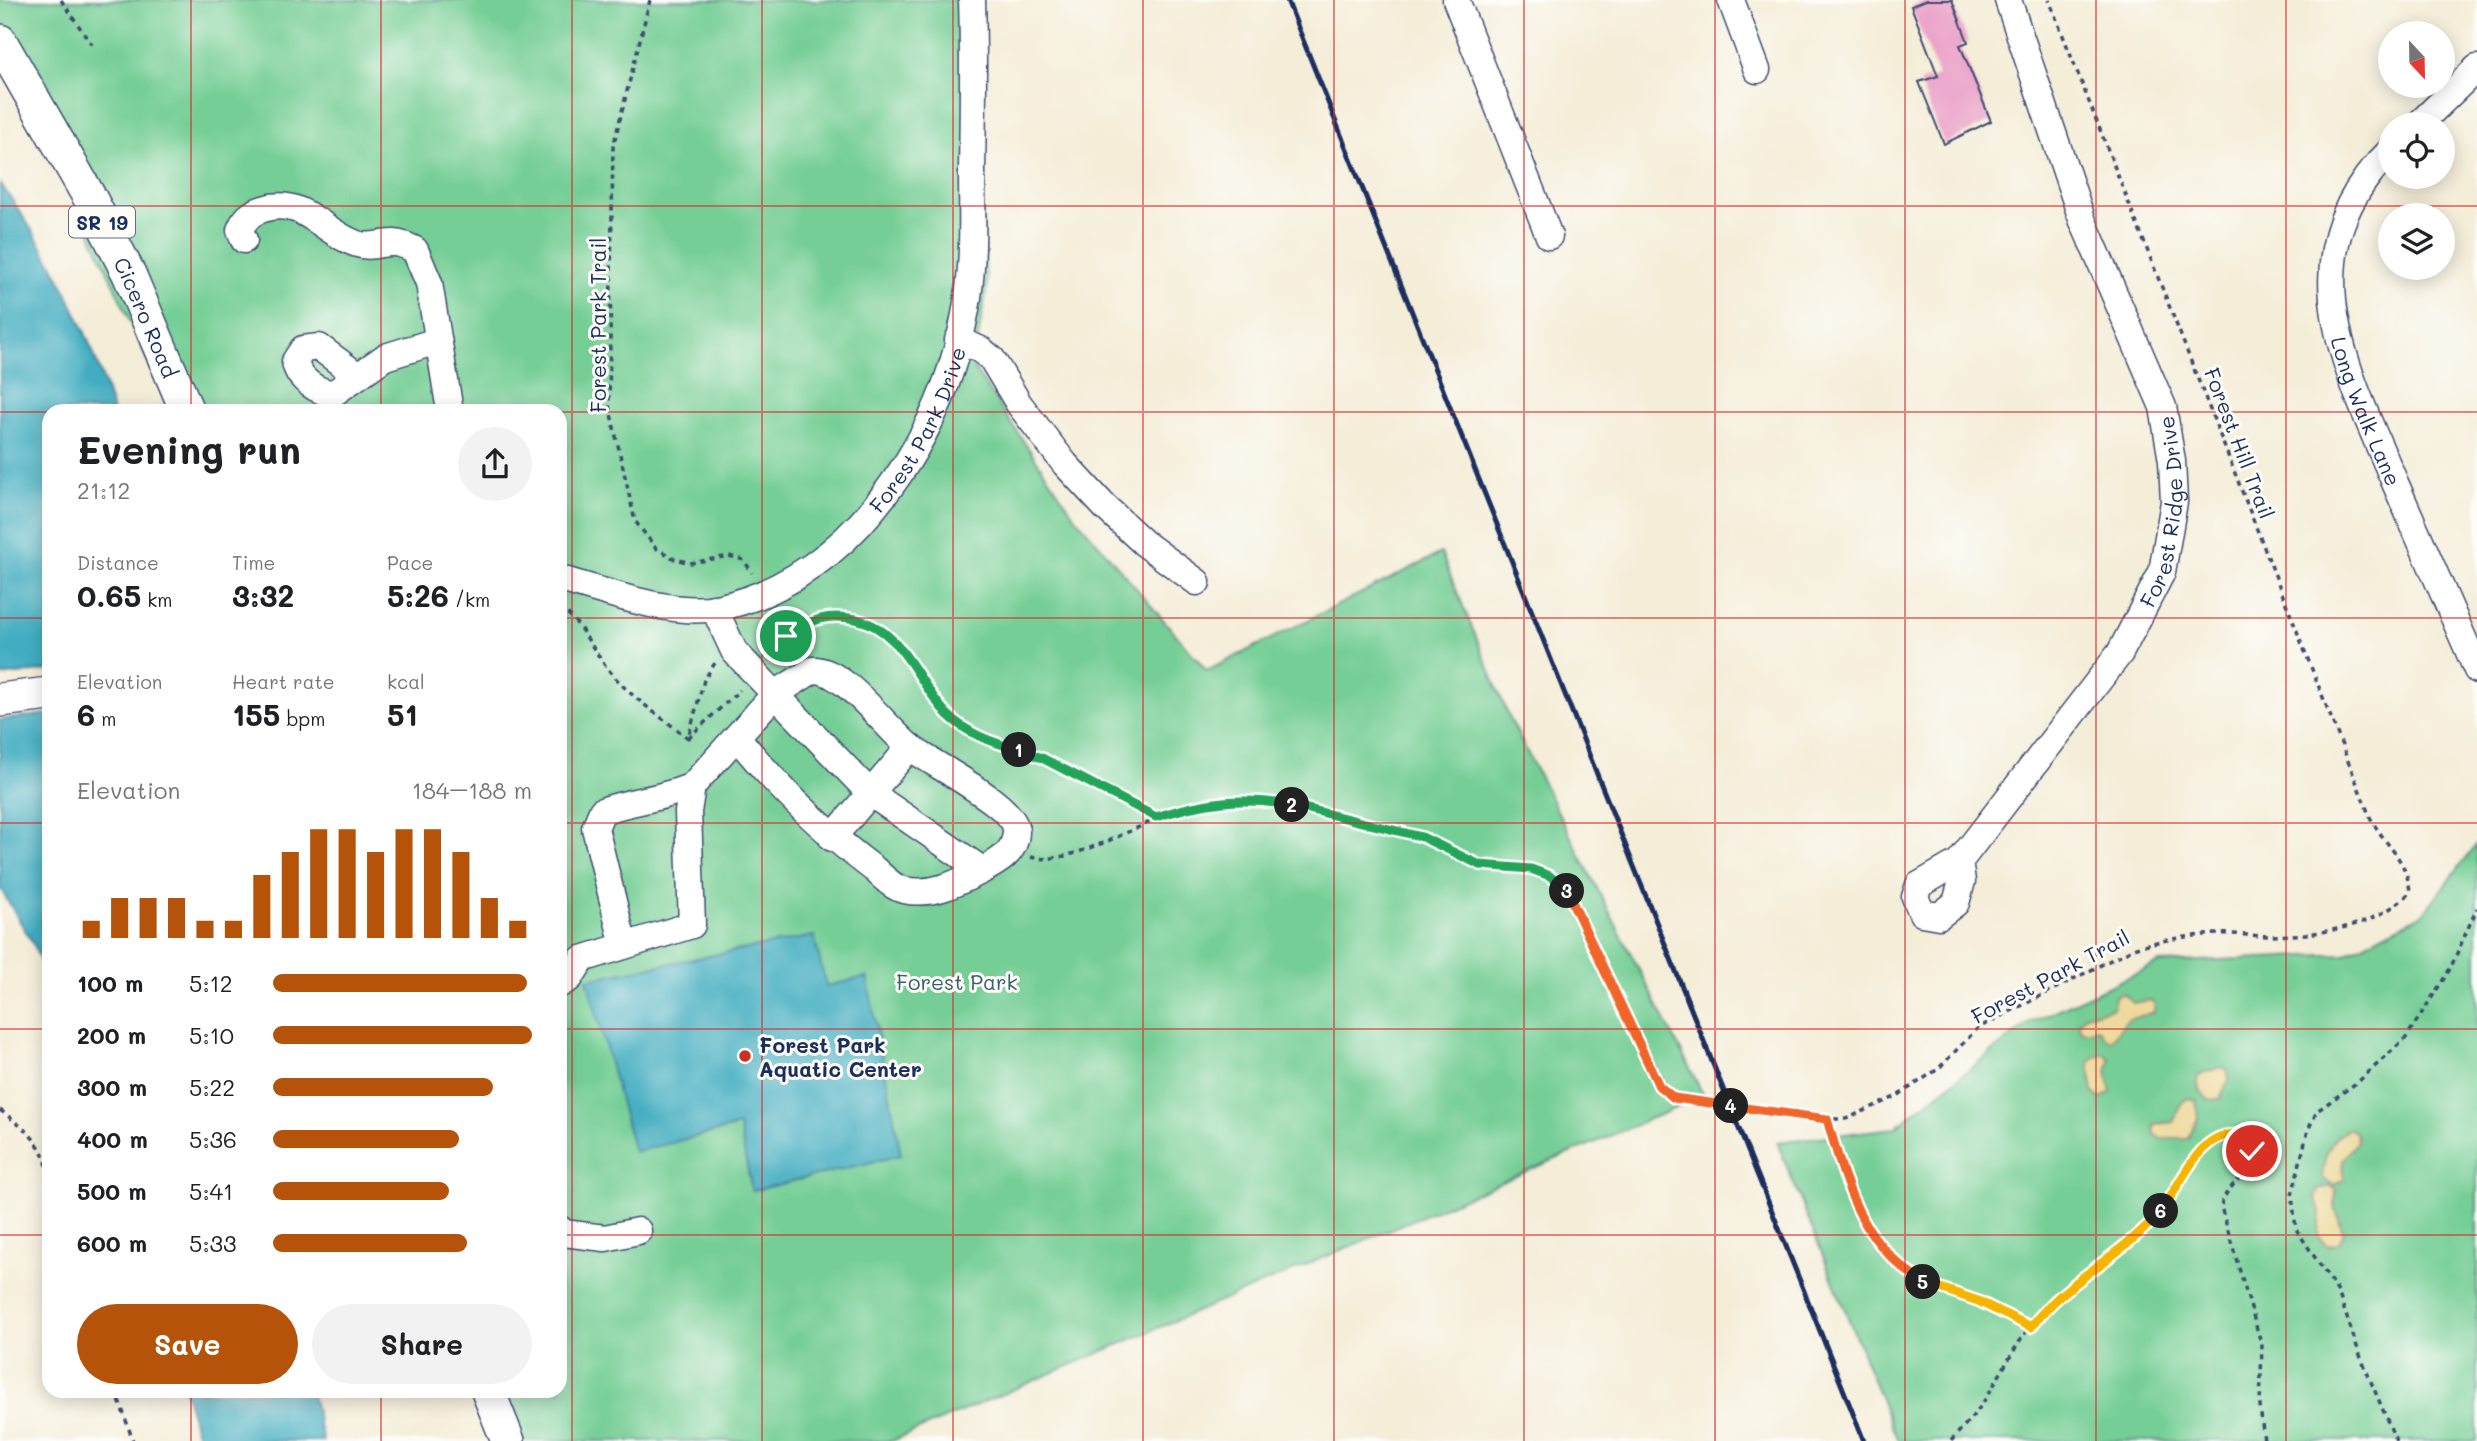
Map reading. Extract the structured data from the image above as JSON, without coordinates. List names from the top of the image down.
{
  "streets": {
    "main road": ["SR 19", "Cicero Road"],
    "street": ["Long Walk Lane", "Forest Park Drive", "Forest Ridge Drive"],
    "path": ["Forest Park Trail", "Forest Hill Trail"]
  },
  "crossings": [
    ["Forest Park Trail", "Forest Park Drive"],
    ["Forest Park Trail", "Forest Hill Trail"]
  ],
  "parks": ["Forest Park"],
  "places": ["Forest Park Aquatic Center"],
  "north": "bottom",
  "page": {
    "heading": ["Evening run", "21:12"],
    "stats": [
      ["Distance", "0.65 km"],
      ["Time", "3:32"],
      ["Pace", "5:26 /km"],
      ["Elevation", "6 m"],
      ["Heart rate", "155 bpm"],
      ["kcal", "51"]
    ],
    "pins": [
      "1",
      "2",
      "3",
      "4",
      "6",
      "5"
    ],
    "chart": ["Elevation", "184–188 m"],
    "list": [
      {
        "name": "100 m",
        "note": "5:12"
      },
      {
        "name": "200 m",
        "note": "5:10"
      },
      {
        "name": "300 m",
        "note": "5:22"
      },
      {
        "name": "400 m",
        "note": "5:36"
      },
      {
        "name": "500 m",
        "note": "5:41"
      },
      {
        "name": "600 m",
        "note": "5:33"
      }
    ],
    "buttons": ["Save", "Share"]
  }
}
